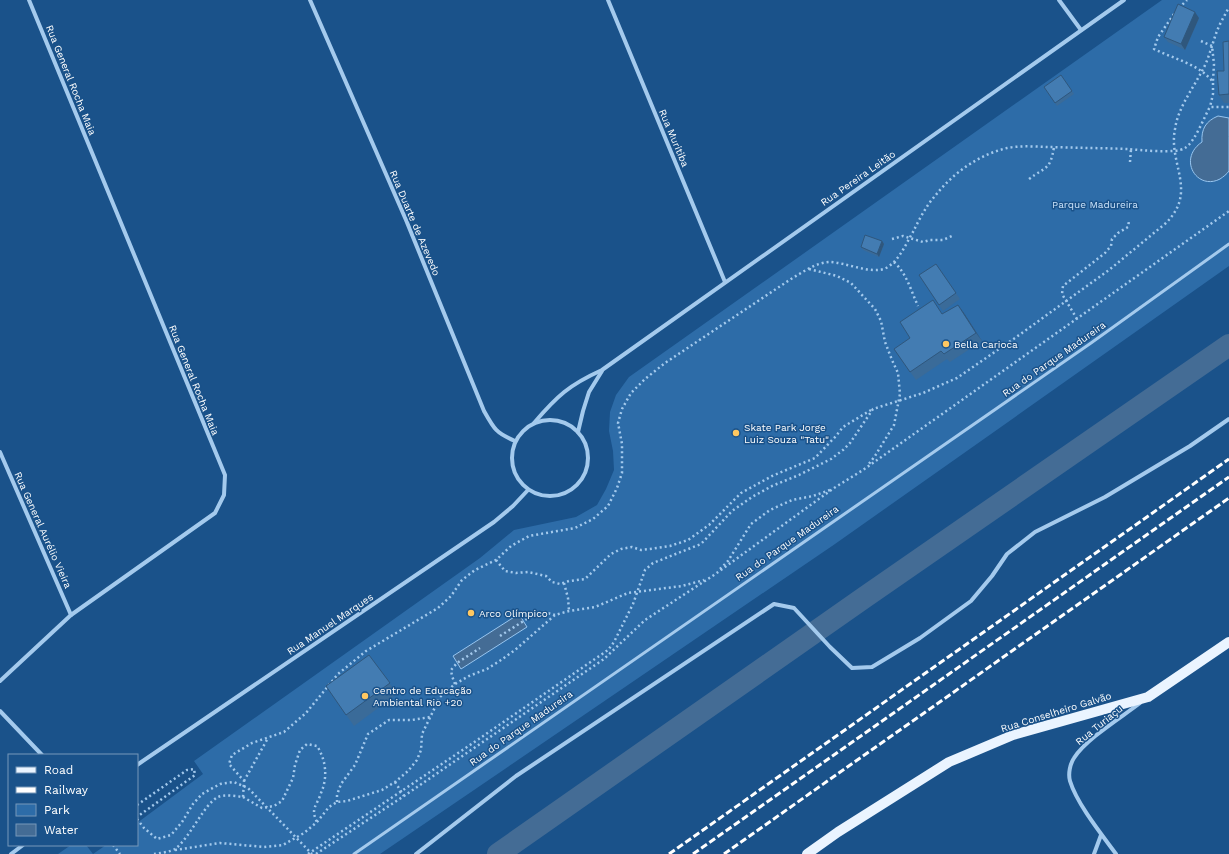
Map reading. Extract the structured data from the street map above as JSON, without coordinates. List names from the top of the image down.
{
  "streets": {
    "main road": ["Rua Conselheiro Galvão"],
    "street": [
      "Rua General Rocha Maia",
      "Rua Muritiba",
      "Rua Pereira Leitão",
      "Rua Duarte de Azevedo",
      "Rua General Aurélio Vieira",
      "Rua Manuel Marques",
      "Rua Turiaçu"
    ],
    "lane": ["Rua do Parque Madureira"]
  },
  "crossings": [
    ["Rua General Rocha Maia", "Rua General Aurélio Vieira"],
    ["Rua Muritiba", "Rua Pereira Leitão"],
    ["Rua Pereira Leitão", "Rua Duarte de Azevedo"],
    ["Rua Pereira Leitão", "Rua Manuel Marques"],
    ["Rua Duarte de Azevedo", "Rua Manuel Marques"],
    ["Rua Conselheiro Galvão", "Rua Turiaçu"]
  ],
  "parks": ["Parque Madureira"],
  "places": [
    "Bella Carioca",
    "Skate Park Jorge Luiz Souza \"Tatu\"",
    "Arco Olímpico",
    "Centro de Educação Ambiental Rio +20"
  ],
  "legend": [
    "Road",
    "Railway",
    "Park",
    "Water"
  ]
}
